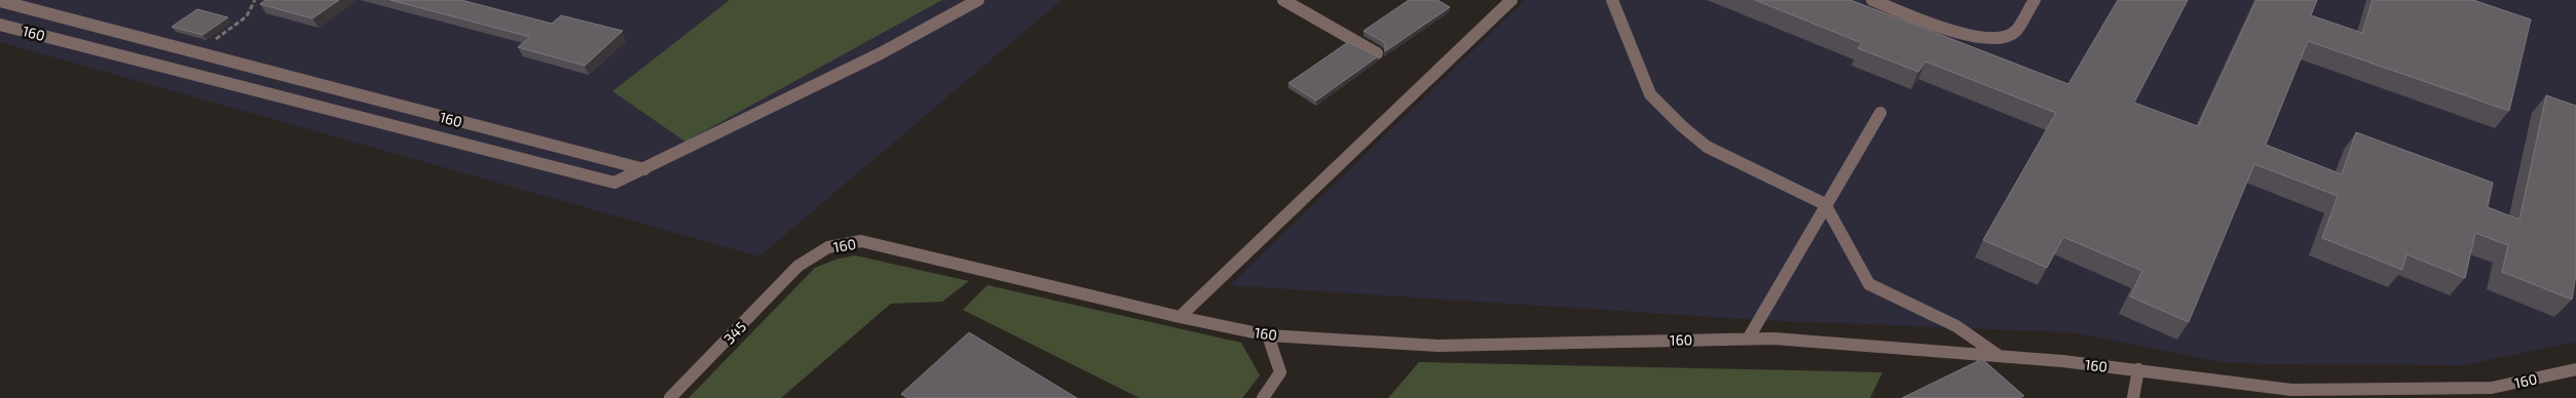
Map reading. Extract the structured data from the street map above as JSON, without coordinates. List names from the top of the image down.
{
  "streets": {
    "street": ["160", "345"]
  },
  "crossings": [
    ["160", "345"]
  ]
}
